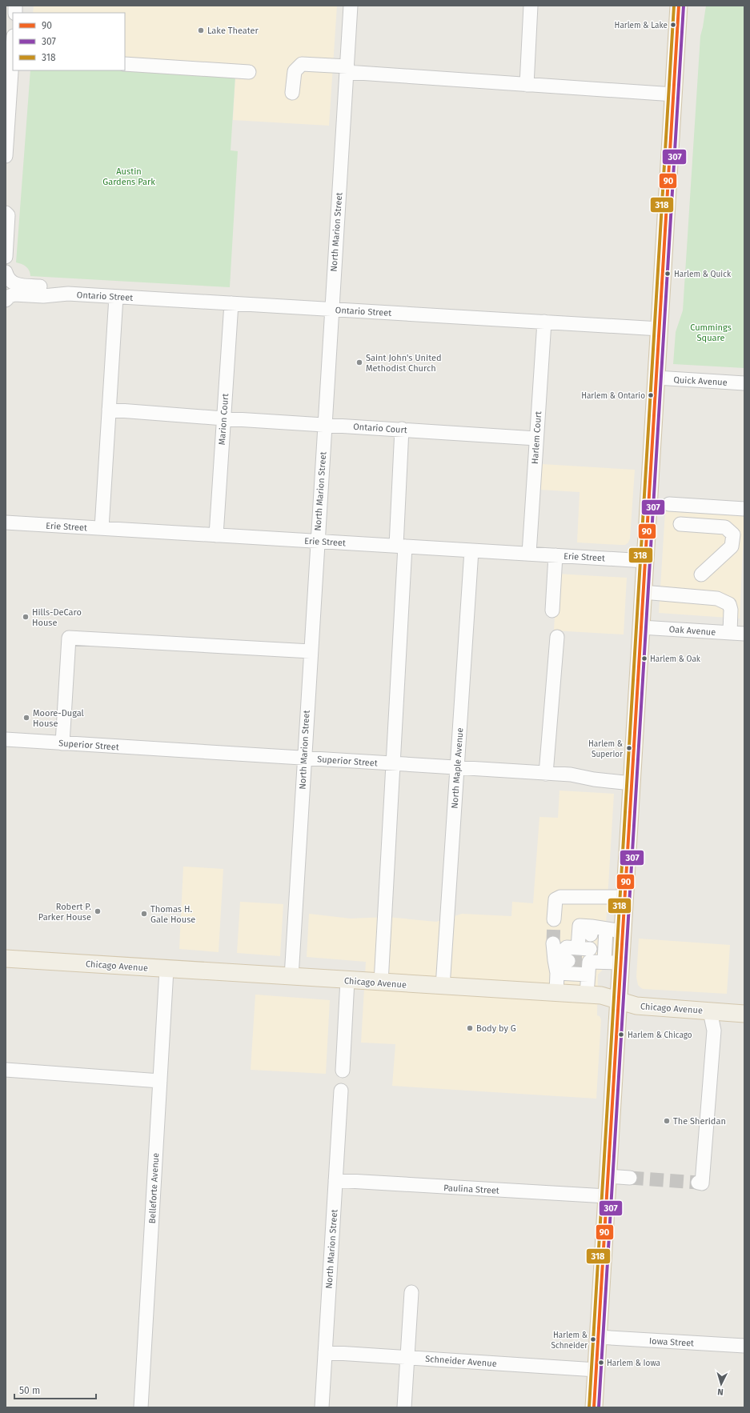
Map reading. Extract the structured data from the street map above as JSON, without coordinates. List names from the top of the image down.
{
  "streets": {
    "main road": ["Chicago Avenue"],
    "street": [
      "North Marion Street",
      "Ontario Street",
      "Quick Avenue",
      "Marion Court",
      "Ontario Court",
      "Harlem Court",
      "Erie Street",
      "Oak Avenue",
      "Superior Street",
      "North Maple Avenue",
      "Belleforte Avenue",
      "Paulina Street",
      "Iowa Street",
      "Schneider Avenue"
    ]
  },
  "crossings": [
    ["North Marion Street", "Ontario Street"],
    ["North Marion Street", "Ontario Court"],
    ["North Marion Street", "Erie Street"],
    ["North Marion Street", "Superior Street"],
    ["North Marion Street", "Chicago Avenue"],
    ["North Marion Street", "Paulina Street"],
    ["North Marion Street", "Schneider Avenue"],
    ["Ontario Street", "Marion Court"],
    ["Ontario Street", "Harlem Court"],
    ["Marion Court", "Ontario Court"],
    ["Marion Court", "Erie Street"],
    ["Ontario Court", "Harlem Court"],
    ["Harlem Court", "Erie Street"],
    ["Erie Street", "North Maple Avenue"],
    ["Superior Street", "North Maple Avenue"],
    ["North Maple Avenue", "Chicago Avenue"],
    ["Chicago Avenue", "Belleforte Avenue"]
  ],
  "parks": ["Austin Gardens Park", "Cummings Square"],
  "places": [
    "Harlem & Lake",
    "Lake Theater",
    "Harlem & Quick",
    "Saint John's United Methodist Church",
    "Harlem & Ontario",
    "Hills-DeCaro House",
    "Harlem & Oak",
    "Moore-Dugal House",
    "Harlem & Superior",
    "Robert P. Parker House",
    "Thomas H. Gale House",
    "Body by G",
    "Harlem & Chicago",
    "The Sheridan",
    "Harlem & Schneider",
    "Harlem & Iowa"
  ],
  "lines": ["transit line 90", "transit line 307", "transit line 318"],
  "legend": ["90", "307", "318"],
  "scale_bar": "50 m",
  "north": "bottom"
}
